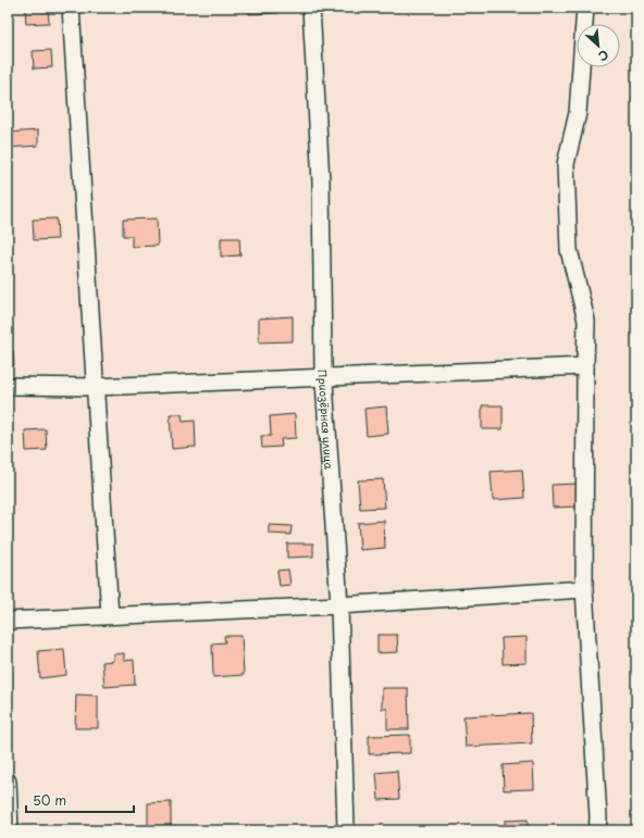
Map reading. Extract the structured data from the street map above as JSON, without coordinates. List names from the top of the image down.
{
  "streets": {
    "street": ["Приозёрная улица"]
  },
  "scale_bar": "50 m",
  "north": "bottom right"
}
